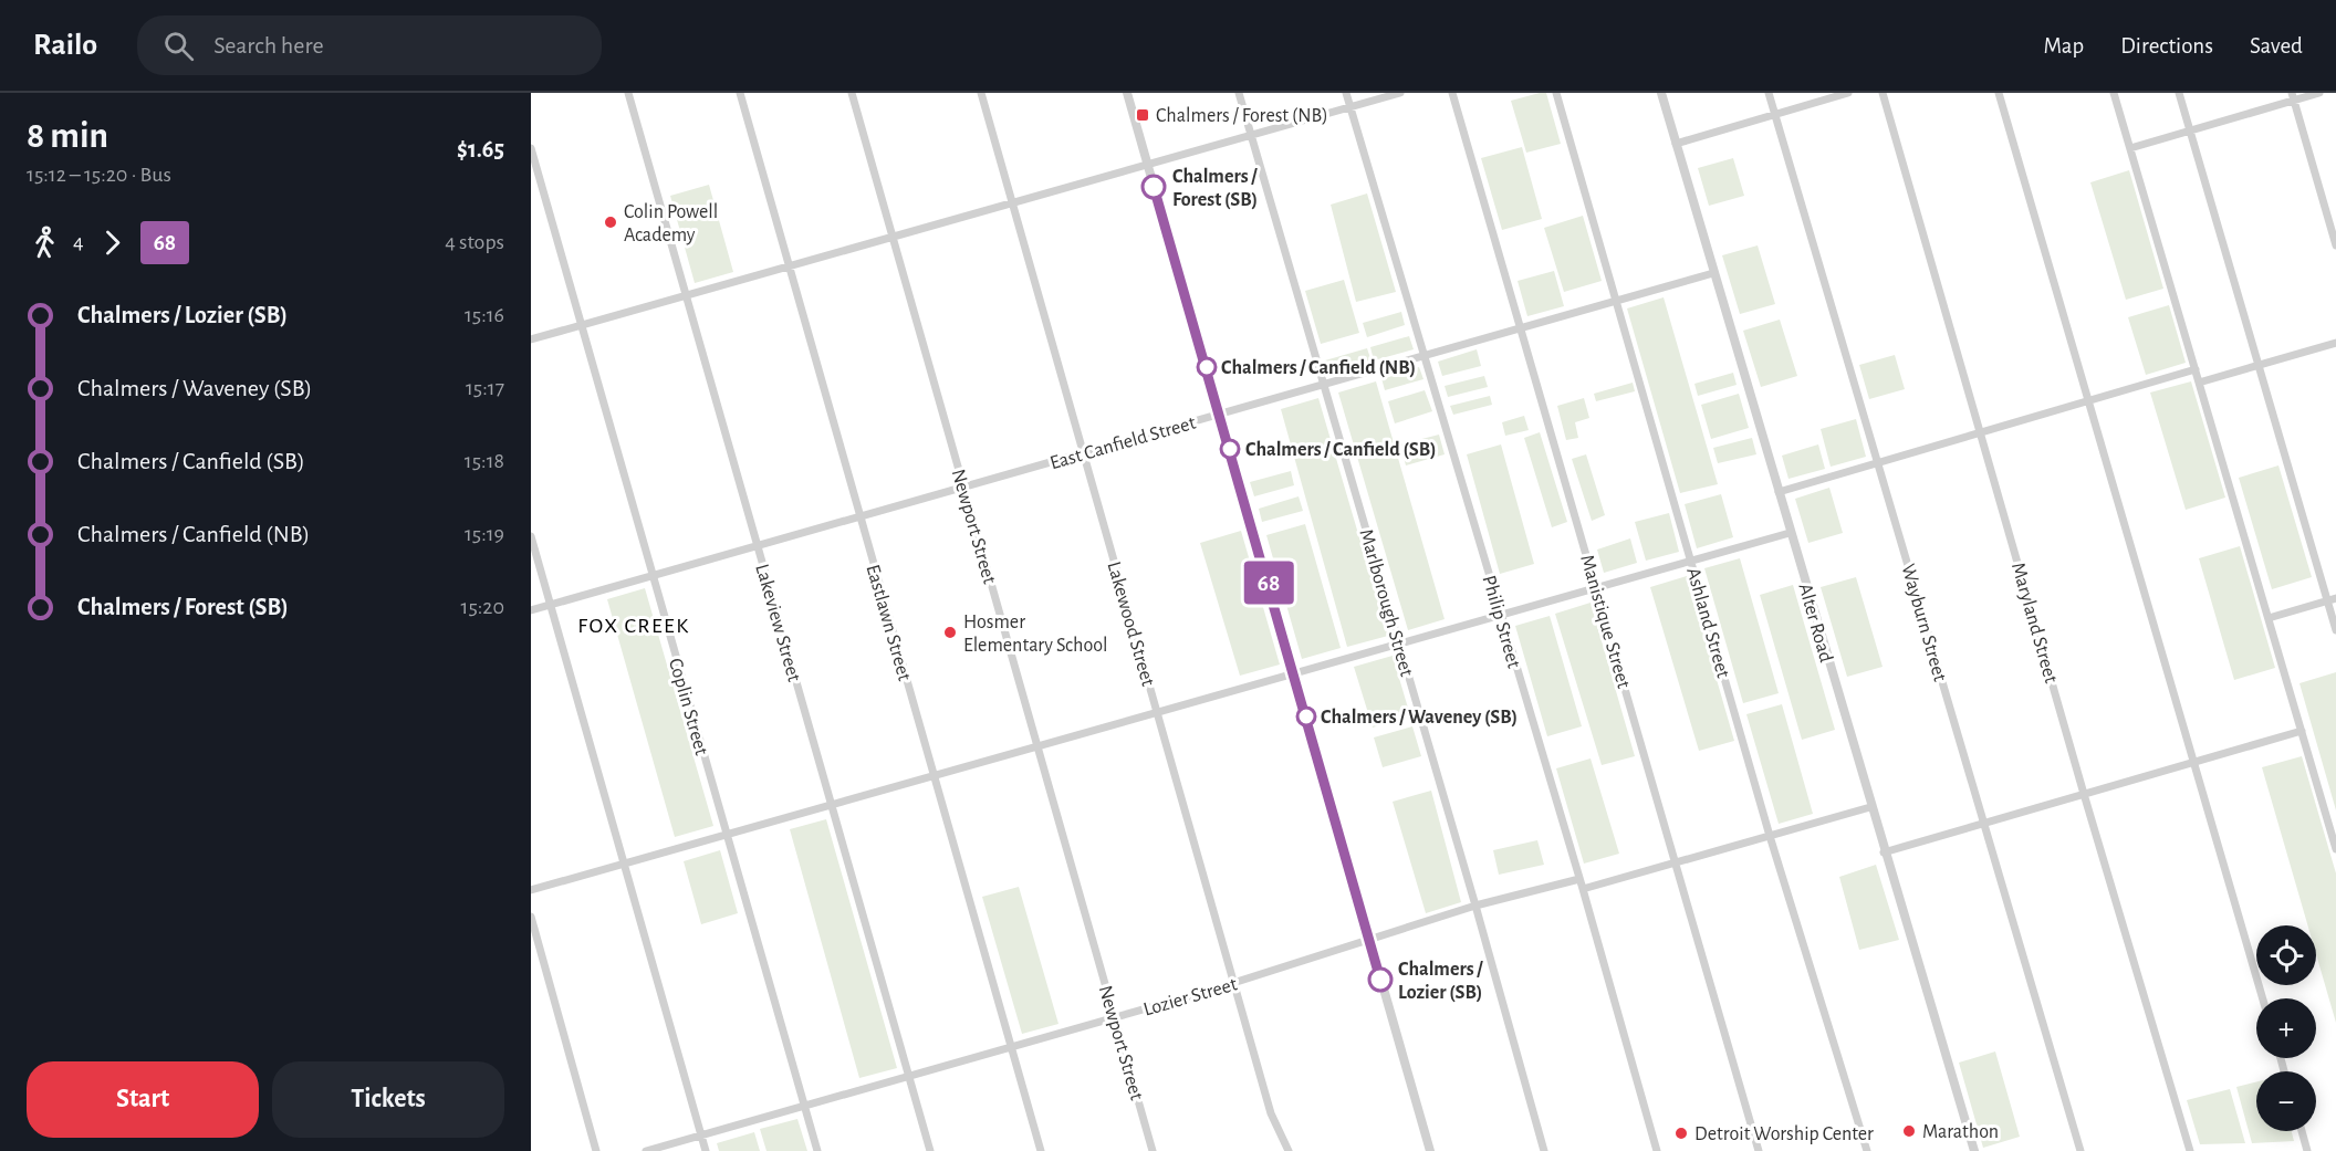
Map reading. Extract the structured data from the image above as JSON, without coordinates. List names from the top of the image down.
{
  "streets": {
    "street": [
      "East Canfield Street",
      "Newport Street",
      "Marlborough Street",
      "Philip Street",
      "Manistique Street",
      "Lakeview Street",
      "Eastlawn Street",
      "Ashland Street",
      "Alter Road",
      "Wayburn Street",
      "Maryland Street",
      "Lakewood Street",
      "Coplin Street",
      "Lozier Street"
    ]
  },
  "crossings": [
    ["East Canfield Street", "Newport Street"],
    ["East Canfield Street", "Marlborough Street"],
    ["East Canfield Street", "Philip Street"],
    ["East Canfield Street", "Manistique Street"],
    ["East Canfield Street", "Lakeview Street"],
    ["East Canfield Street", "Eastlawn Street"],
    ["East Canfield Street", "Ashland Street"],
    ["East Canfield Street", "Alter Road"],
    ["East Canfield Street", "Lakewood Street"],
    ["East Canfield Street", "Coplin Street"],
    ["Newport Street", "Lozier Street"],
    ["Marlborough Street", "Lozier Street"],
    ["Philip Street", "Lozier Street"],
    ["Lakeview Street", "Lozier Street"],
    ["Eastlawn Street", "Lozier Street"],
    ["Lakewood Street", "Lozier Street"],
    ["Coplin Street", "Lozier Street"]
  ],
  "districts": ["FOX CREEK"],
  "places": {
    "transit": ["Chalmers / Forest (NB)"],
    "other": [
      "Chalmers / Forest (SB)",
      "Colin Powell Academy",
      "Chalmers / Canfield (NB)",
      "Chalmers / Canfield (SB)",
      "Hosmer Elementary School",
      "Chalmers / Waveney (SB)",
      "Chalmers / Lozier (SB)",
      "Marathon",
      "Detroit Worship Center"
    ]
  },
  "lines": ["bus line 68"],
  "page": {
    "header": "Railo",
    "search": "Search here",
    "nav": ["Map", "Directions", "Saved"],
    "heading": ["8 min", "15:12 – 15:20 · Bus", "$1.65"],
    "on_map": "68",
    "legs": ["4", "68", "4 stops"],
    "list": [
      {
        "name": "Chalmers / Lozier (SB)",
        "value": "15:16"
      },
      {
        "name": "Chalmers / Waveney (SB)",
        "value": "15:17"
      },
      {
        "name": "Chalmers / Canfield (SB)",
        "value": "15:18"
      },
      {
        "name": "Chalmers / Canfield (NB)",
        "value": "15:19"
      },
      {
        "name": "Chalmers / Forest (SB)",
        "value": "15:20"
      }
    ],
    "map_buttons": ["+", "−"],
    "buttons": ["Start", "Tickets"]
  }
}
